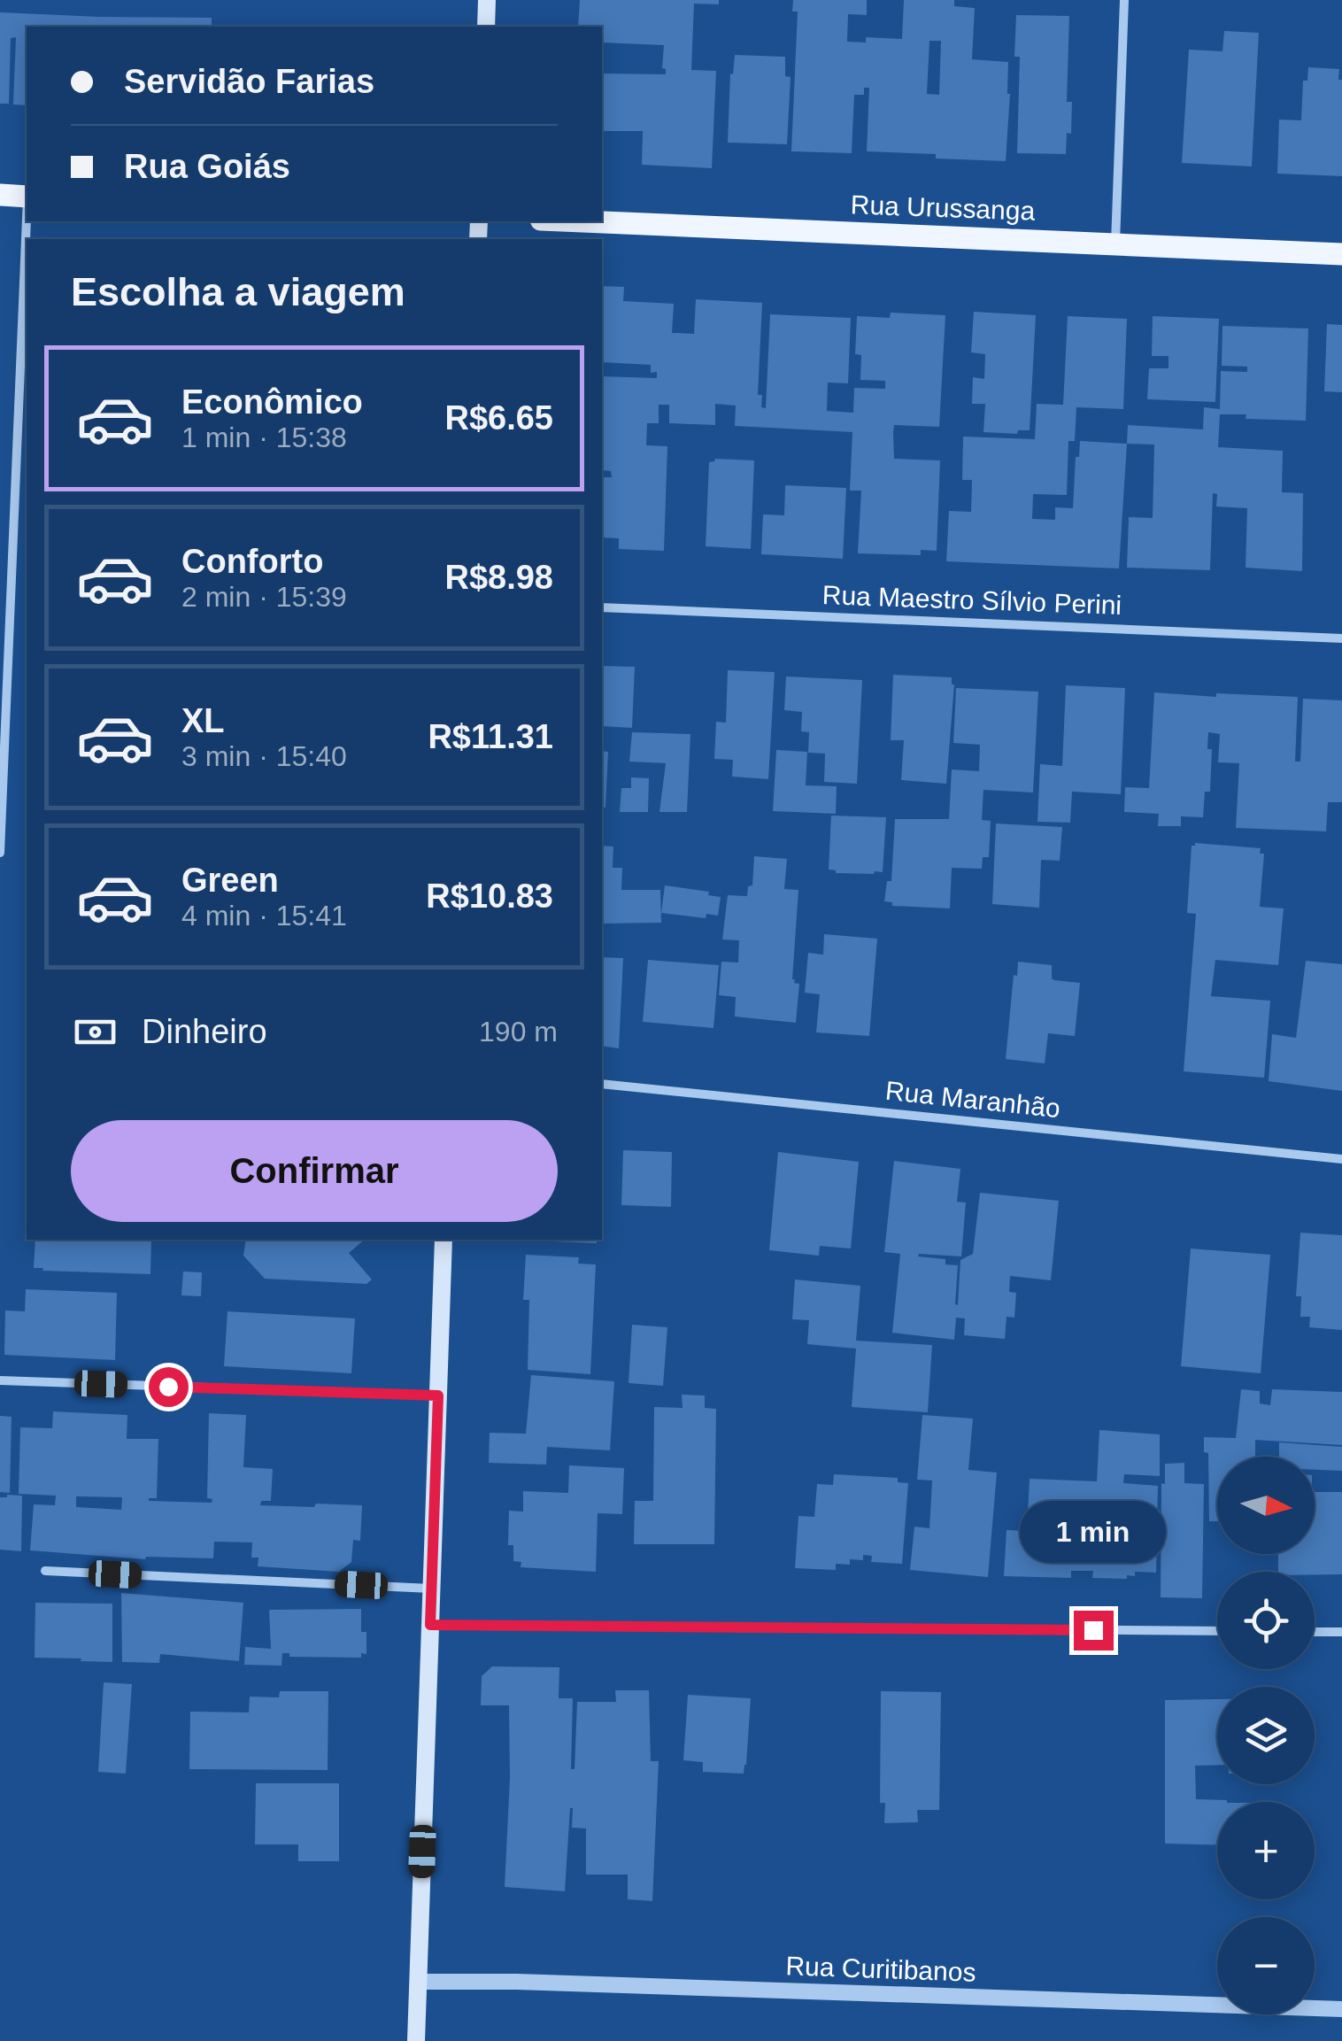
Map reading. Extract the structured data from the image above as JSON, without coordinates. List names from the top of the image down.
{
  "streets": {
    "main road": ["Rua Urussanga"],
    "street": ["Rua Maestro Sílvio Perini", "Rua Maranhão", "Rua Curitibanos"]
  },
  "north": "right",
  "page": {
    "banner": ["Servidão Farias", "Rua Goiás"],
    "heading": "Escolha a viagem",
    "list": [
      {
        "name": "Econômico",
        "note": "1 min · 15:38",
        "value": "R$6.65"
      },
      {
        "name": "Conforto",
        "note": "2 min · 15:39",
        "value": "R$8.98"
      },
      {
        "name": "XL",
        "note": "3 min · 15:40",
        "value": "R$11.31"
      },
      {
        "name": "Green",
        "note": "4 min · 15:41",
        "value": "R$10.83"
      }
    ],
    "pay": ["Dinheiro", "190 m"],
    "buttons": "Confirmar",
    "map_buttons": ["+", "−"],
    "bubble": "1 min"
  }
}
